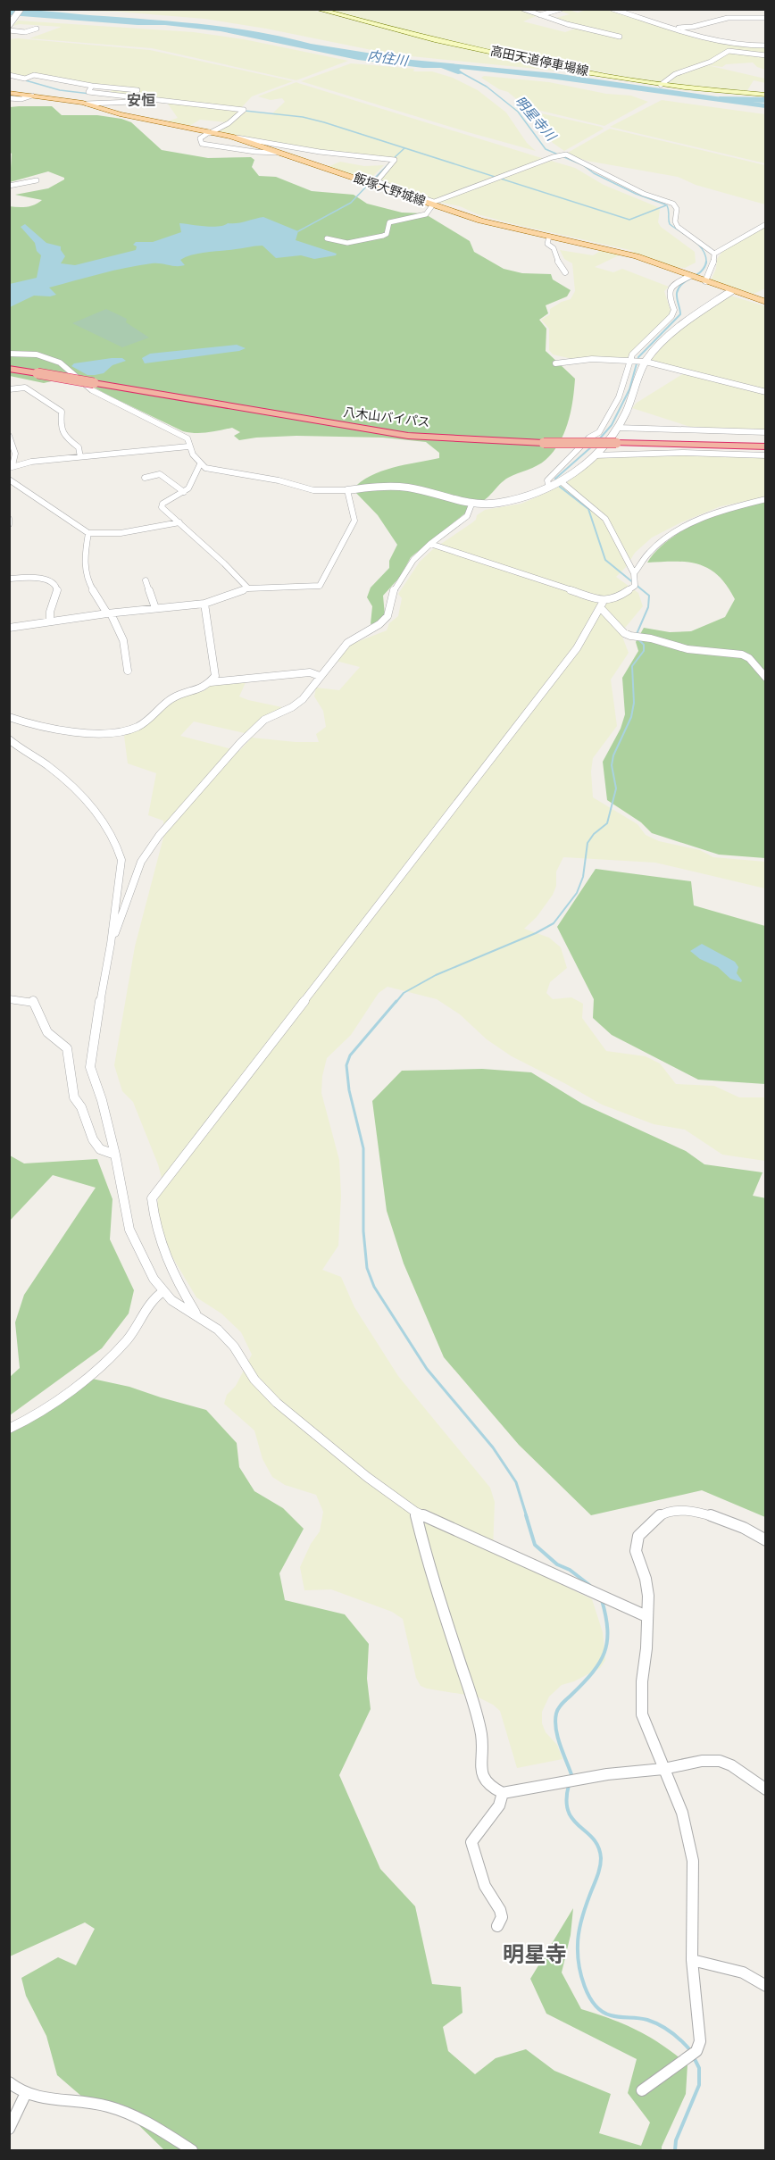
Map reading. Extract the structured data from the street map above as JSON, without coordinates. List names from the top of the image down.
{
  "streets": {
    "highway": ["八木山バイパス"],
    "main road": ["高田天道停車場線", "飯塚大野城線"]
  },
  "districts": ["安恒", "明星寺"],
  "water": ["内住川", "明星寺川"]
}
